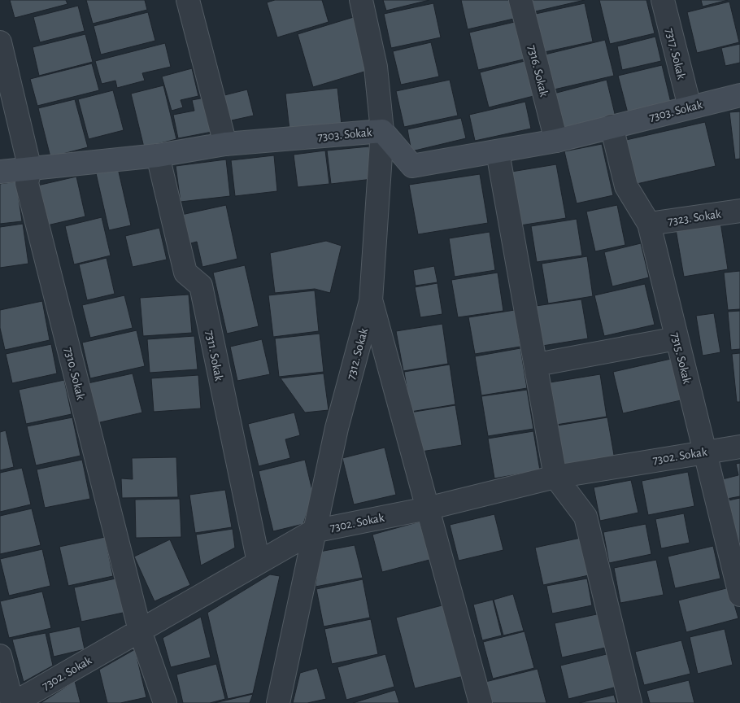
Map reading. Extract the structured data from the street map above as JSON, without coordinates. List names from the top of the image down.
{
  "streets": {
    "street": [
      "7317. Sokak",
      "7316. Sokak",
      "7303. Sokak",
      "7323. Sokak",
      "7312. Sokak",
      "7311. Sokak",
      "7315. Sokak",
      "7310. Sokak",
      "7302. Sokak"
    ]
  },
  "crossings": [
    ["7317. Sokak", "7303. Sokak"],
    ["7316. Sokak", "7303. Sokak"],
    ["7303. Sokak", "7312. Sokak"],
    ["7303. Sokak", "7311. Sokak"],
    ["7303. Sokak", "7315. Sokak"],
    ["7303. Sokak", "7310. Sokak"],
    ["7323. Sokak", "7315. Sokak"],
    ["7312. Sokak", "7302. Sokak"],
    ["7311. Sokak", "7302. Sokak"],
    ["7315. Sokak", "7302. Sokak"],
    ["7310. Sokak", "7302. Sokak"]
  ]
}
